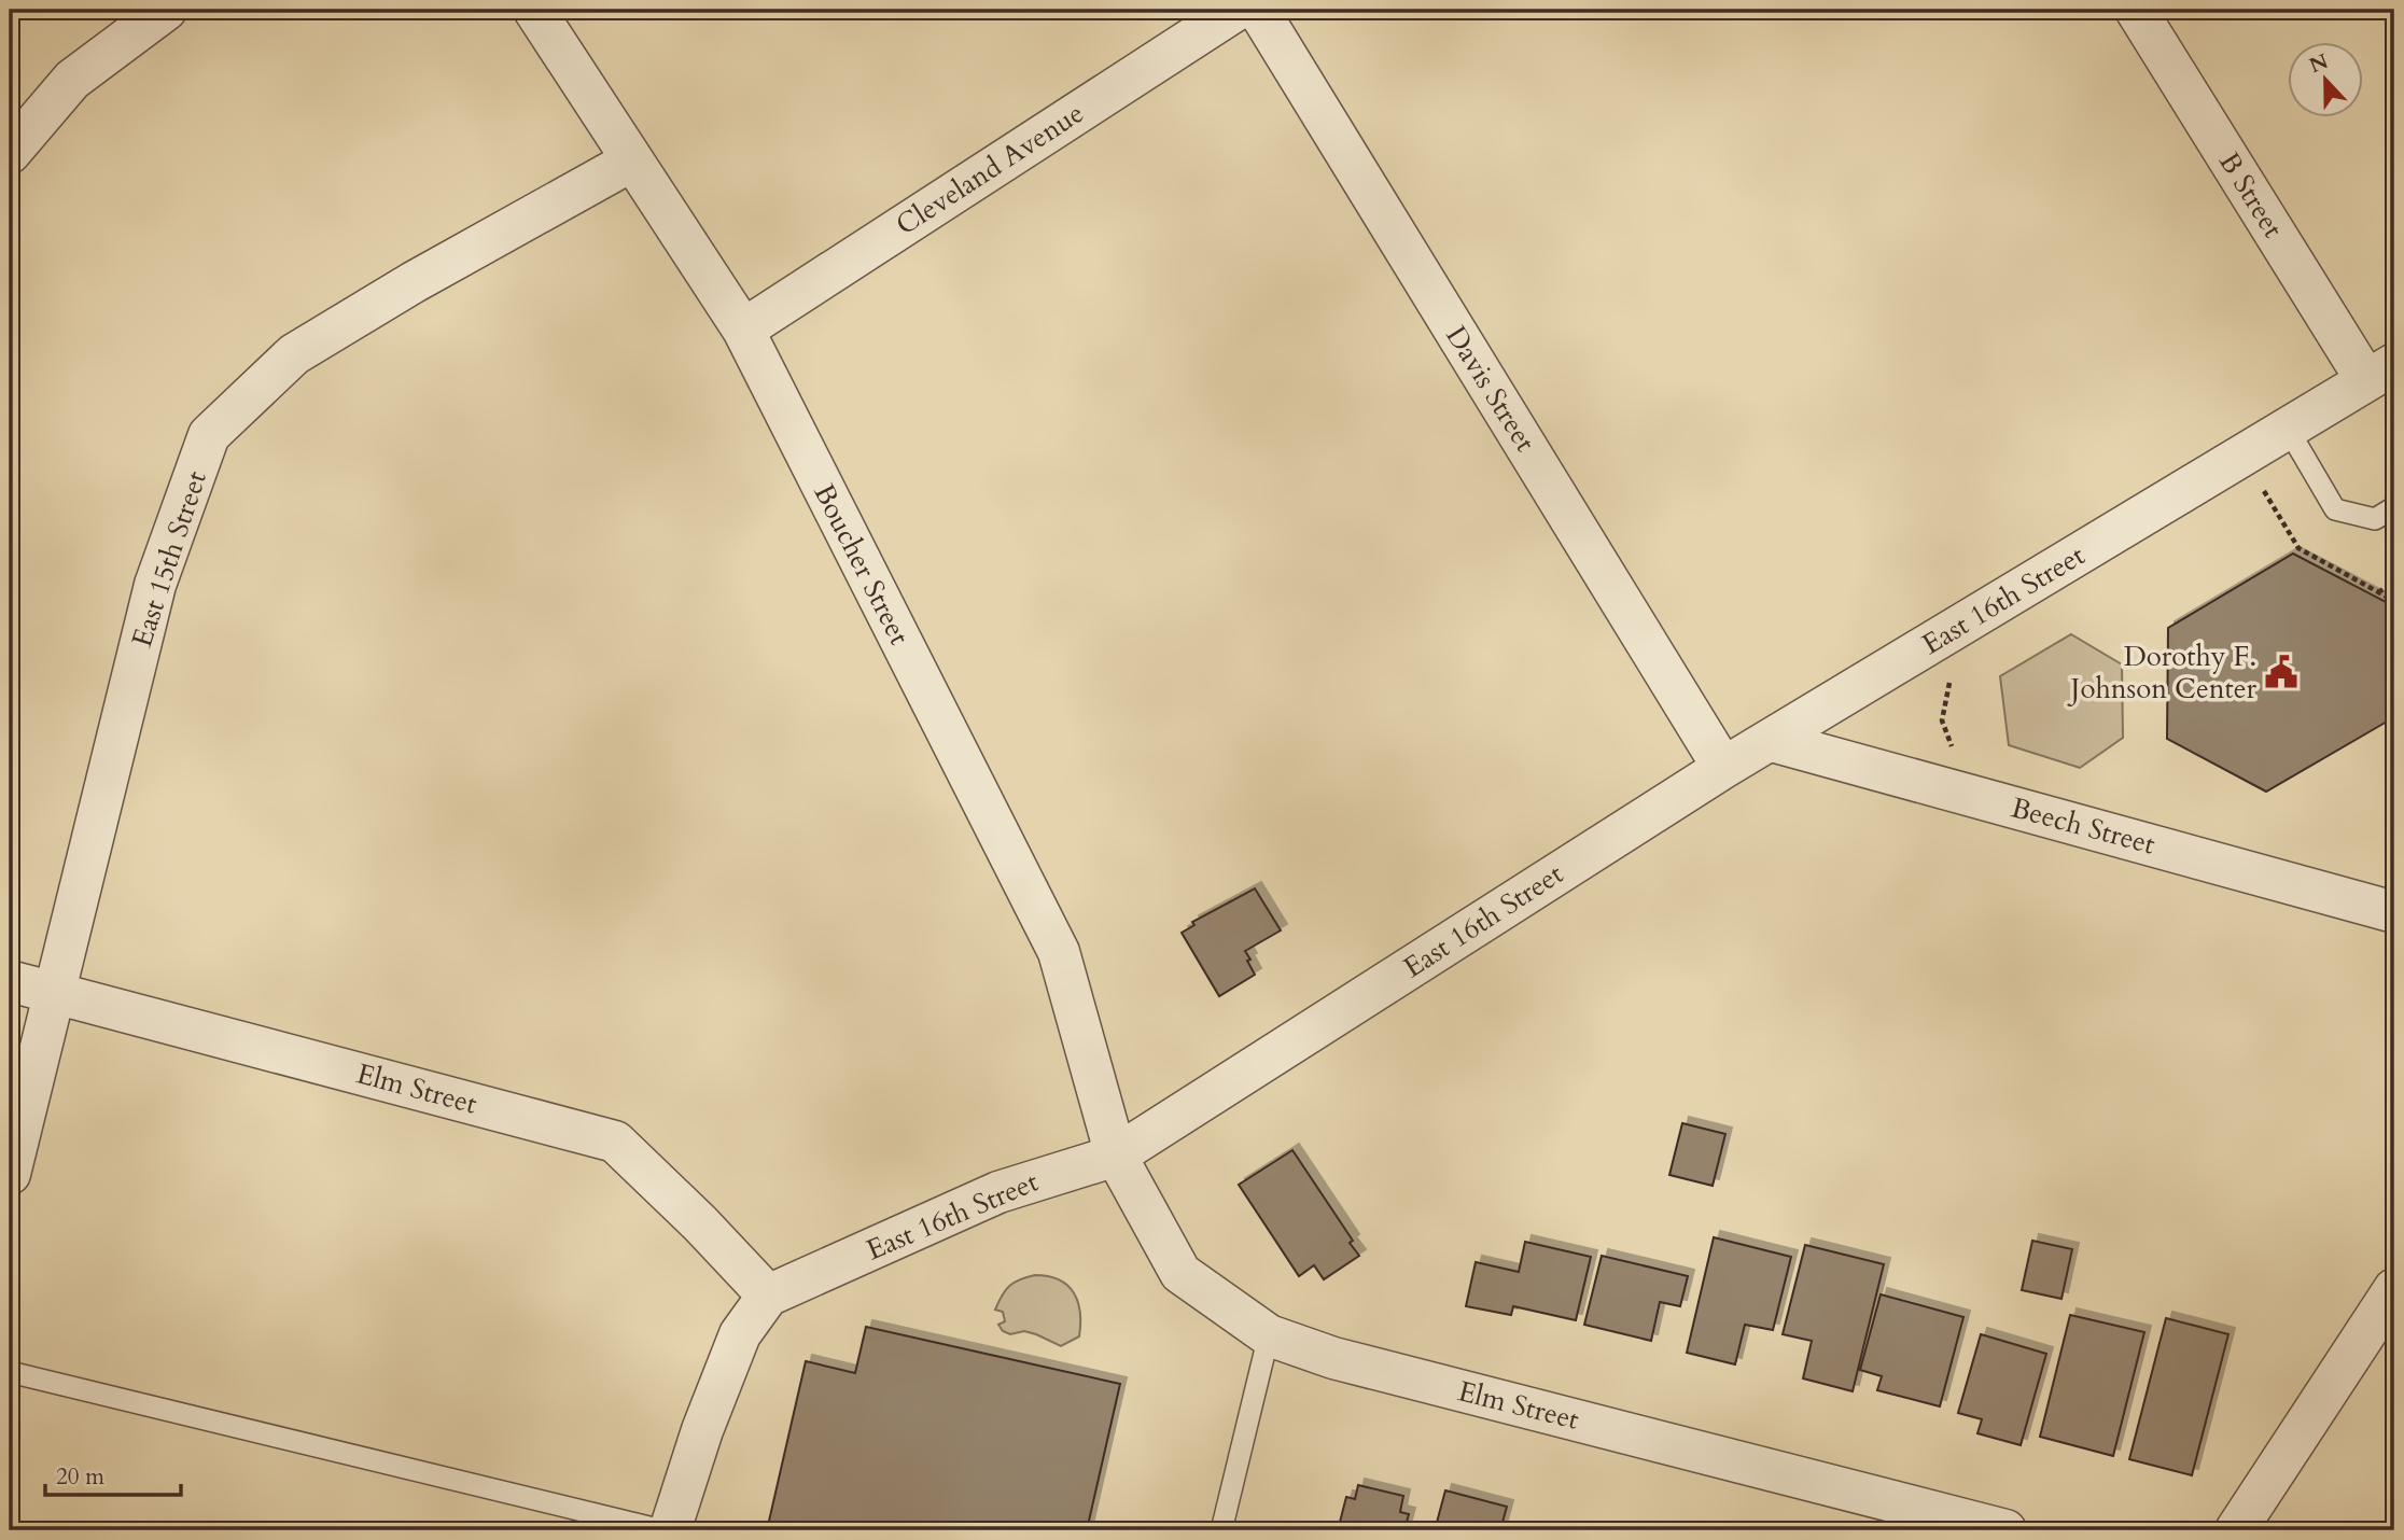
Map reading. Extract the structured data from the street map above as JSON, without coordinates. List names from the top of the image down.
{
  "streets": {
    "street": [
      "Cleveland Avenue",
      "B Street",
      "Davis Street",
      "East 15th Street",
      "Boucher Street",
      "East 16th Street",
      "Beech Street",
      "Elm Street"
    ]
  },
  "crossings": [
    ["Cleveland Avenue", "Boucher Street"],
    ["B Street", "East 16th Street"],
    ["Davis Street", "East 16th Street"],
    ["East 15th Street", "Boucher Street"],
    ["East 15th Street", "Elm Street"],
    ["Boucher Street", "East 16th Street"],
    ["Boucher Street", "Elm Street"],
    ["East 16th Street", "Beech Street"],
    ["East 16th Street", "Elm Street"]
  ],
  "places": {
    "public building": ["Dorothy F. Johnson Center"]
  },
  "scale_bar": "20 m",
  "north": "top"
}
